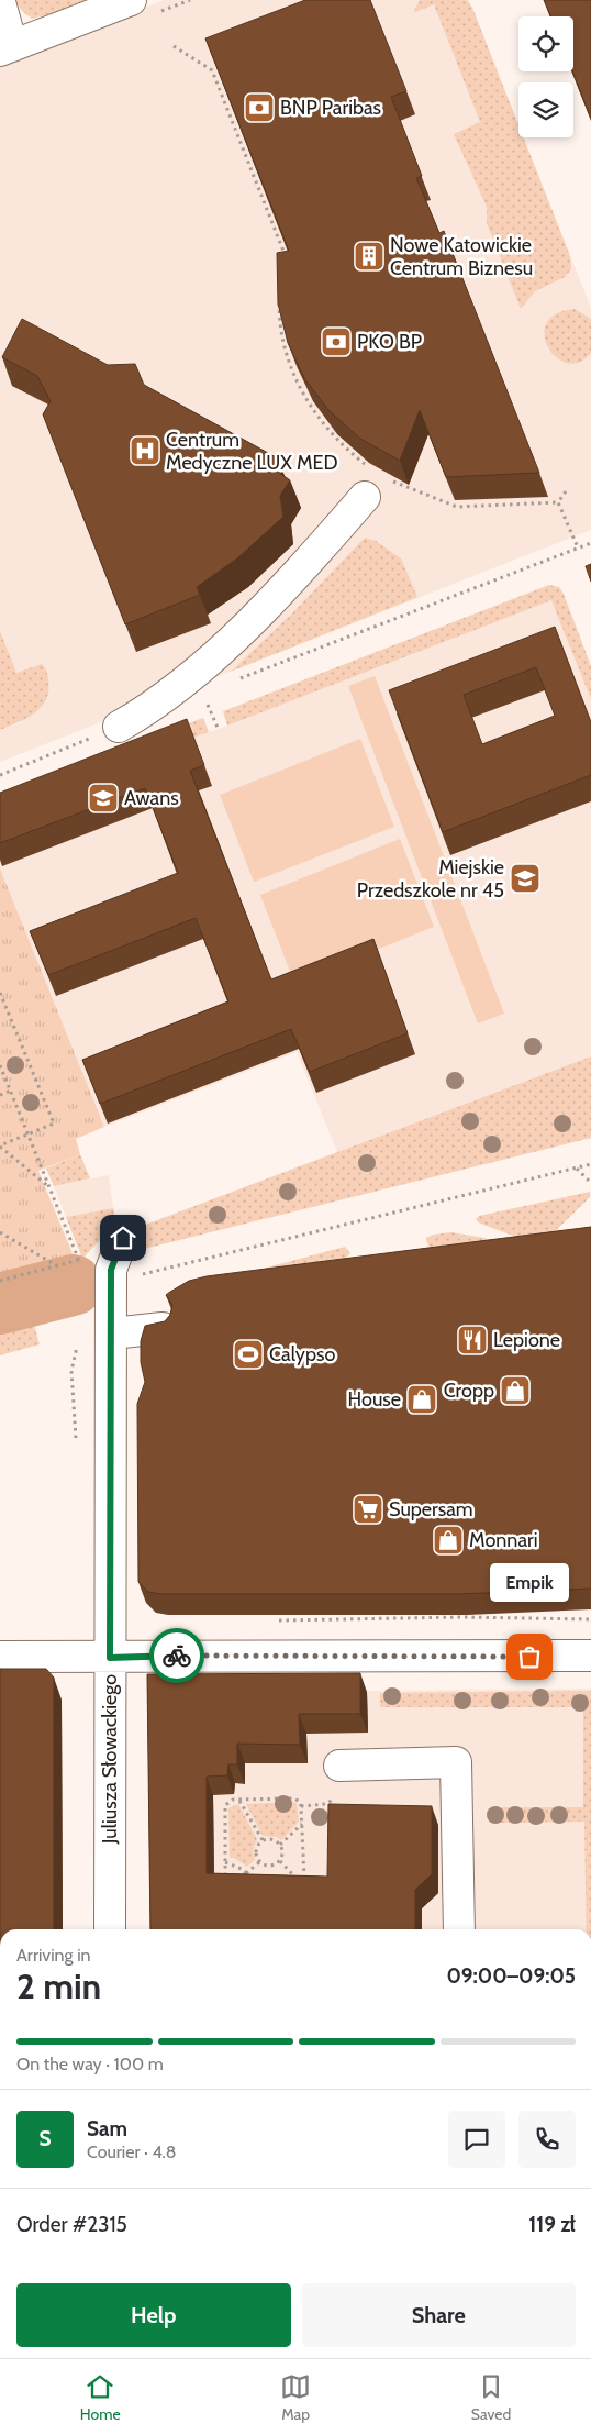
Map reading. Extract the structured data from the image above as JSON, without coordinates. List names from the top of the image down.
{
  "streets": {
    "street": ["Juliusza Słowackiego"]
  },
  "places": {
    "bank": ["BNP Paribas", "PKO BP"],
    "building": ["Nowe Katowickie Centrum Biznesu"],
    "hospital": ["Centrum Medyczne LUX MED"],
    "school or university": ["Awans", "Miejskie Przedszkole nr 45"],
    "restaurant": ["Lepione"],
    "sports": ["Calypso"],
    "shop": ["Cropp", "House", "Monnari"],
    "supermarket": ["Supersam"],
    "other": ["Empik"]
  },
  "page": {
    "bubble": "Empik",
    "heading": ["2 min", "Arriving in", "09:00–09:05"],
    "panel": [
      "Sam",
      "Courier · 4.8",
      "Order #2315",
      "119 zł"
    ],
    "bar": "On the way · 100 m",
    "round": "S",
    "buttons": ["Help", "Share"],
    "tabs": ["Home", "Map", "Saved"]
  }
}
